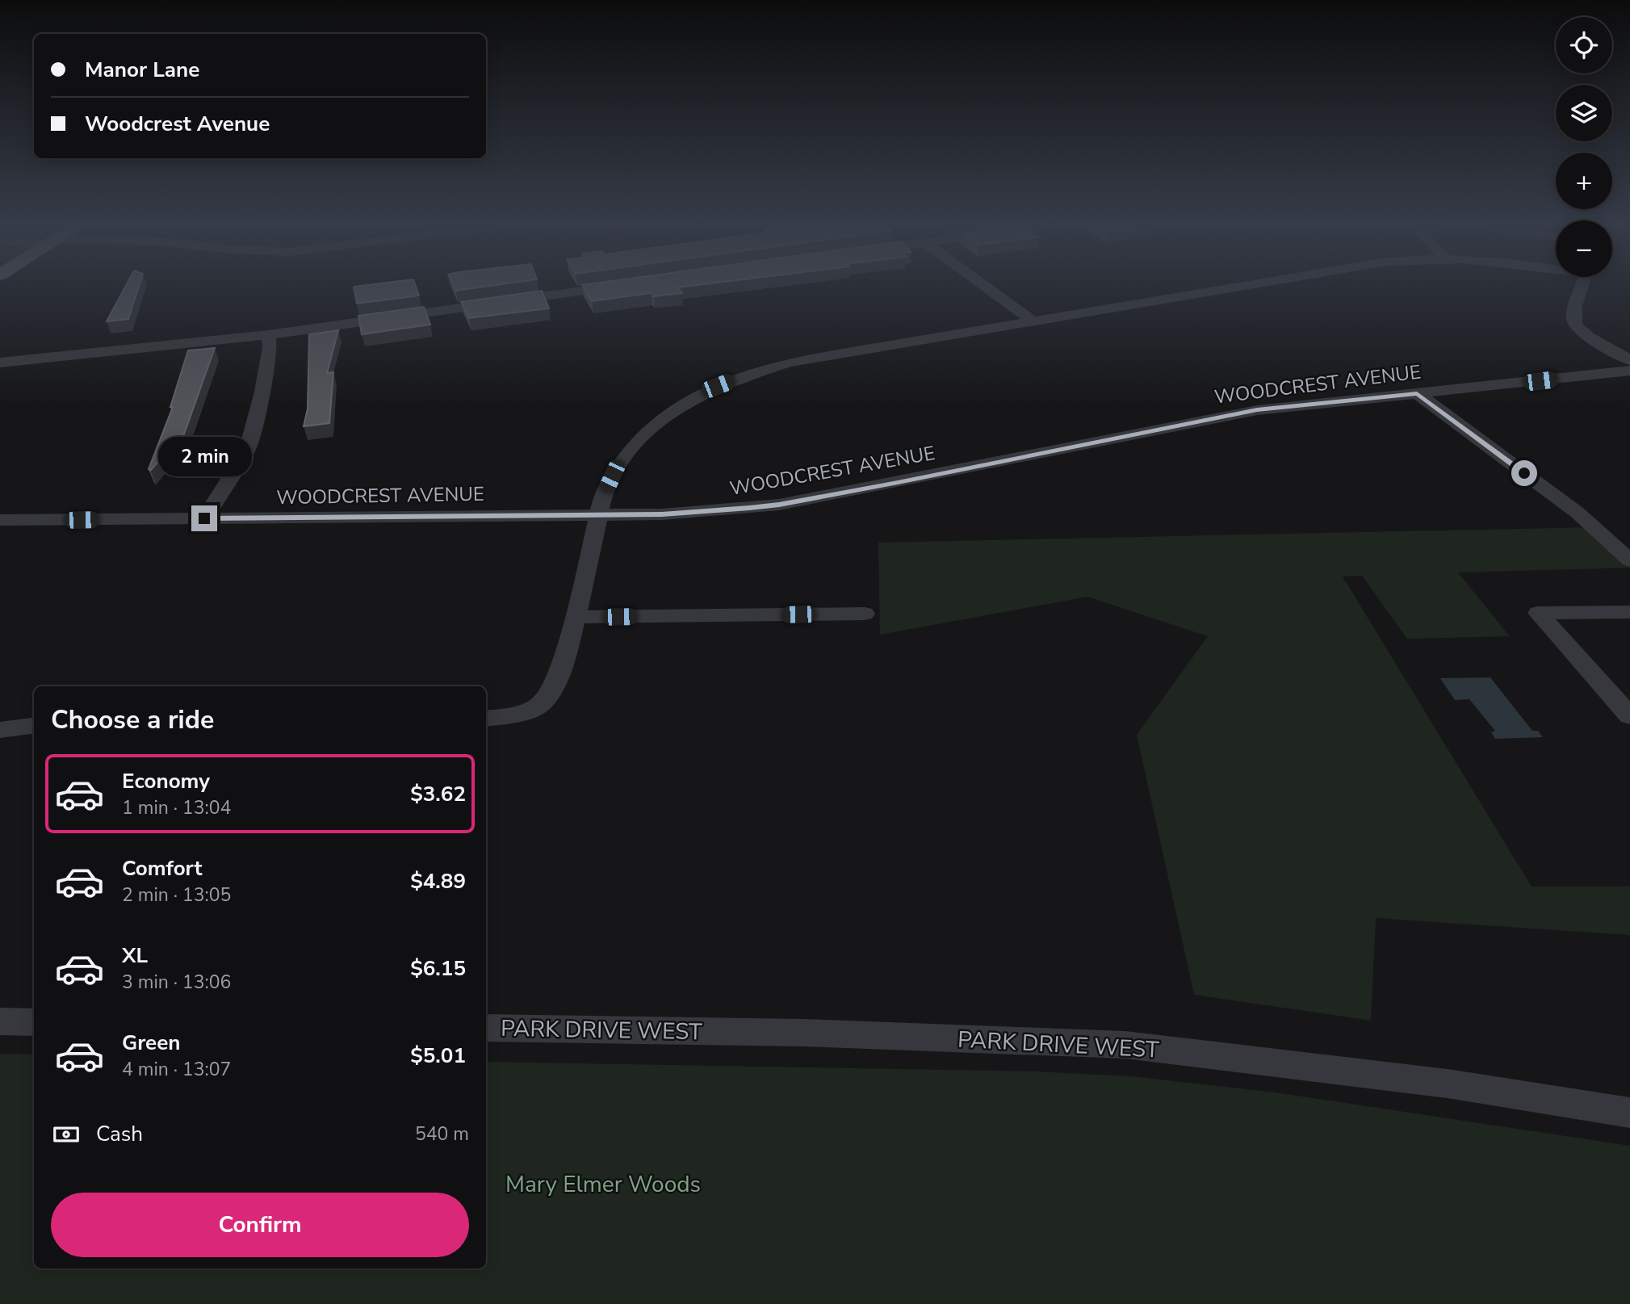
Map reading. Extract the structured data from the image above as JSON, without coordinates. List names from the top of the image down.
{
  "streets": {
    "street": ["WOODCREST AVENUE", "PARK DRIVE WEST"]
  },
  "parks": ["Mary Elmer Woods"],
  "page": {
    "map_buttons": ["+", "−"],
    "banner": ["Manor Lane", "Woodcrest Avenue"],
    "bubble": "2 min",
    "heading": "Choose a ride",
    "list": [
      {
        "name": "Economy",
        "note": "1 min · 13:04",
        "value": "$3.62"
      },
      {
        "name": "Comfort",
        "note": "2 min · 13:05",
        "value": "$4.89"
      },
      {
        "name": "XL",
        "note": "3 min · 13:06",
        "value": "$6.15"
      },
      {
        "name": "Green",
        "note": "4 min · 13:07",
        "value": "$5.01"
      }
    ],
    "pay": ["Cash", "540 m"],
    "buttons": "Confirm"
  }
}
